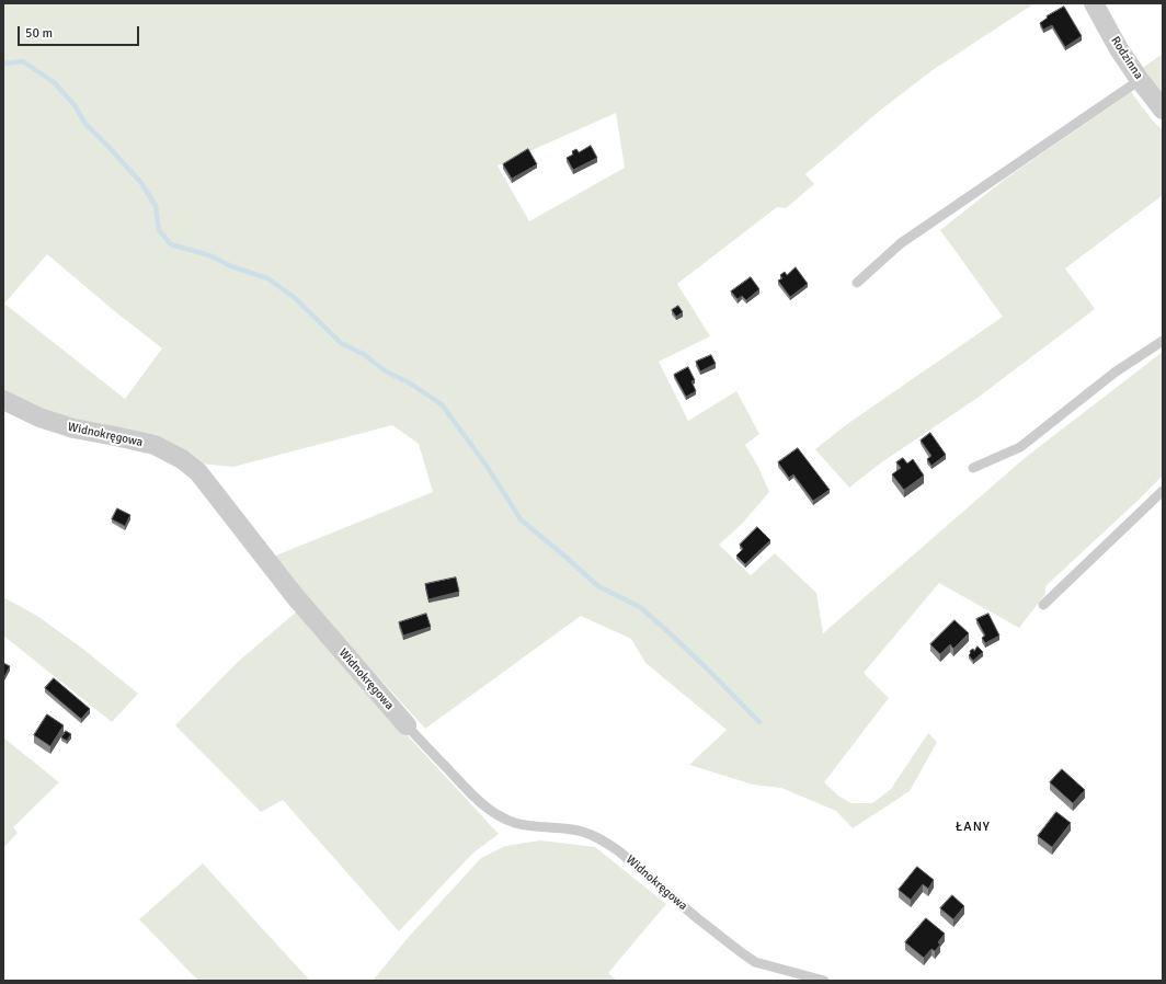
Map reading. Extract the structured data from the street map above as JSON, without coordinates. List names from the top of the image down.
{
  "streets": {
    "street": ["Rodzinna", "Widnokręgowa"]
  },
  "districts": ["ŁANY"],
  "scale_bar": "50 m"
}
